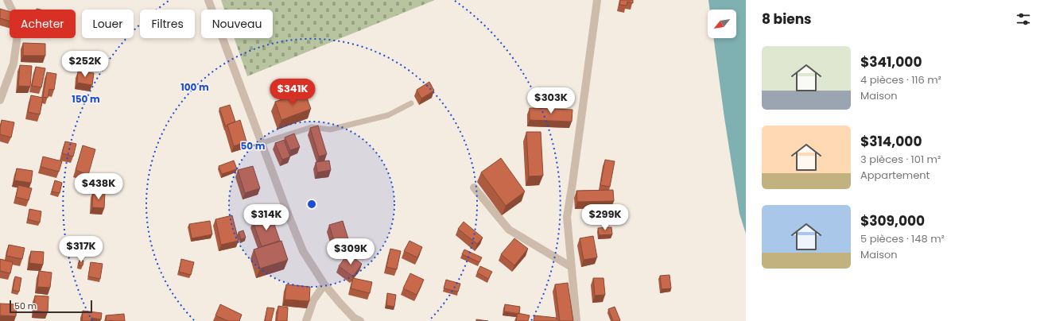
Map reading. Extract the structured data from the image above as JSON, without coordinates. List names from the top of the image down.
{
  "scale_bar": "50 m",
  "north": "bottom left",
  "page": {
    "heading": "8 biens",
    "chip": [
      "Acheter",
      "Louer",
      "Filtres",
      "Nouveau"
    ],
    "list": [
      {
        "name": "$341,000",
        "note": "4 pièces · 116 m² · Maison"
      },
      {
        "name": "$314,000",
        "note": "3 pièces · 101 m² · Appartement"
      },
      {
        "name": "$309,000",
        "note": "5 pièces · 148 m² · Maison"
      }
    ],
    "price": [
      "$252K",
      "$341K",
      "$303K",
      "$438K",
      "$314K",
      "$299K",
      "$317K",
      "$309K"
    ],
    "scale": "50 m"
  },
  "rings": ["100 m", "150 m", "50 m"]
}
